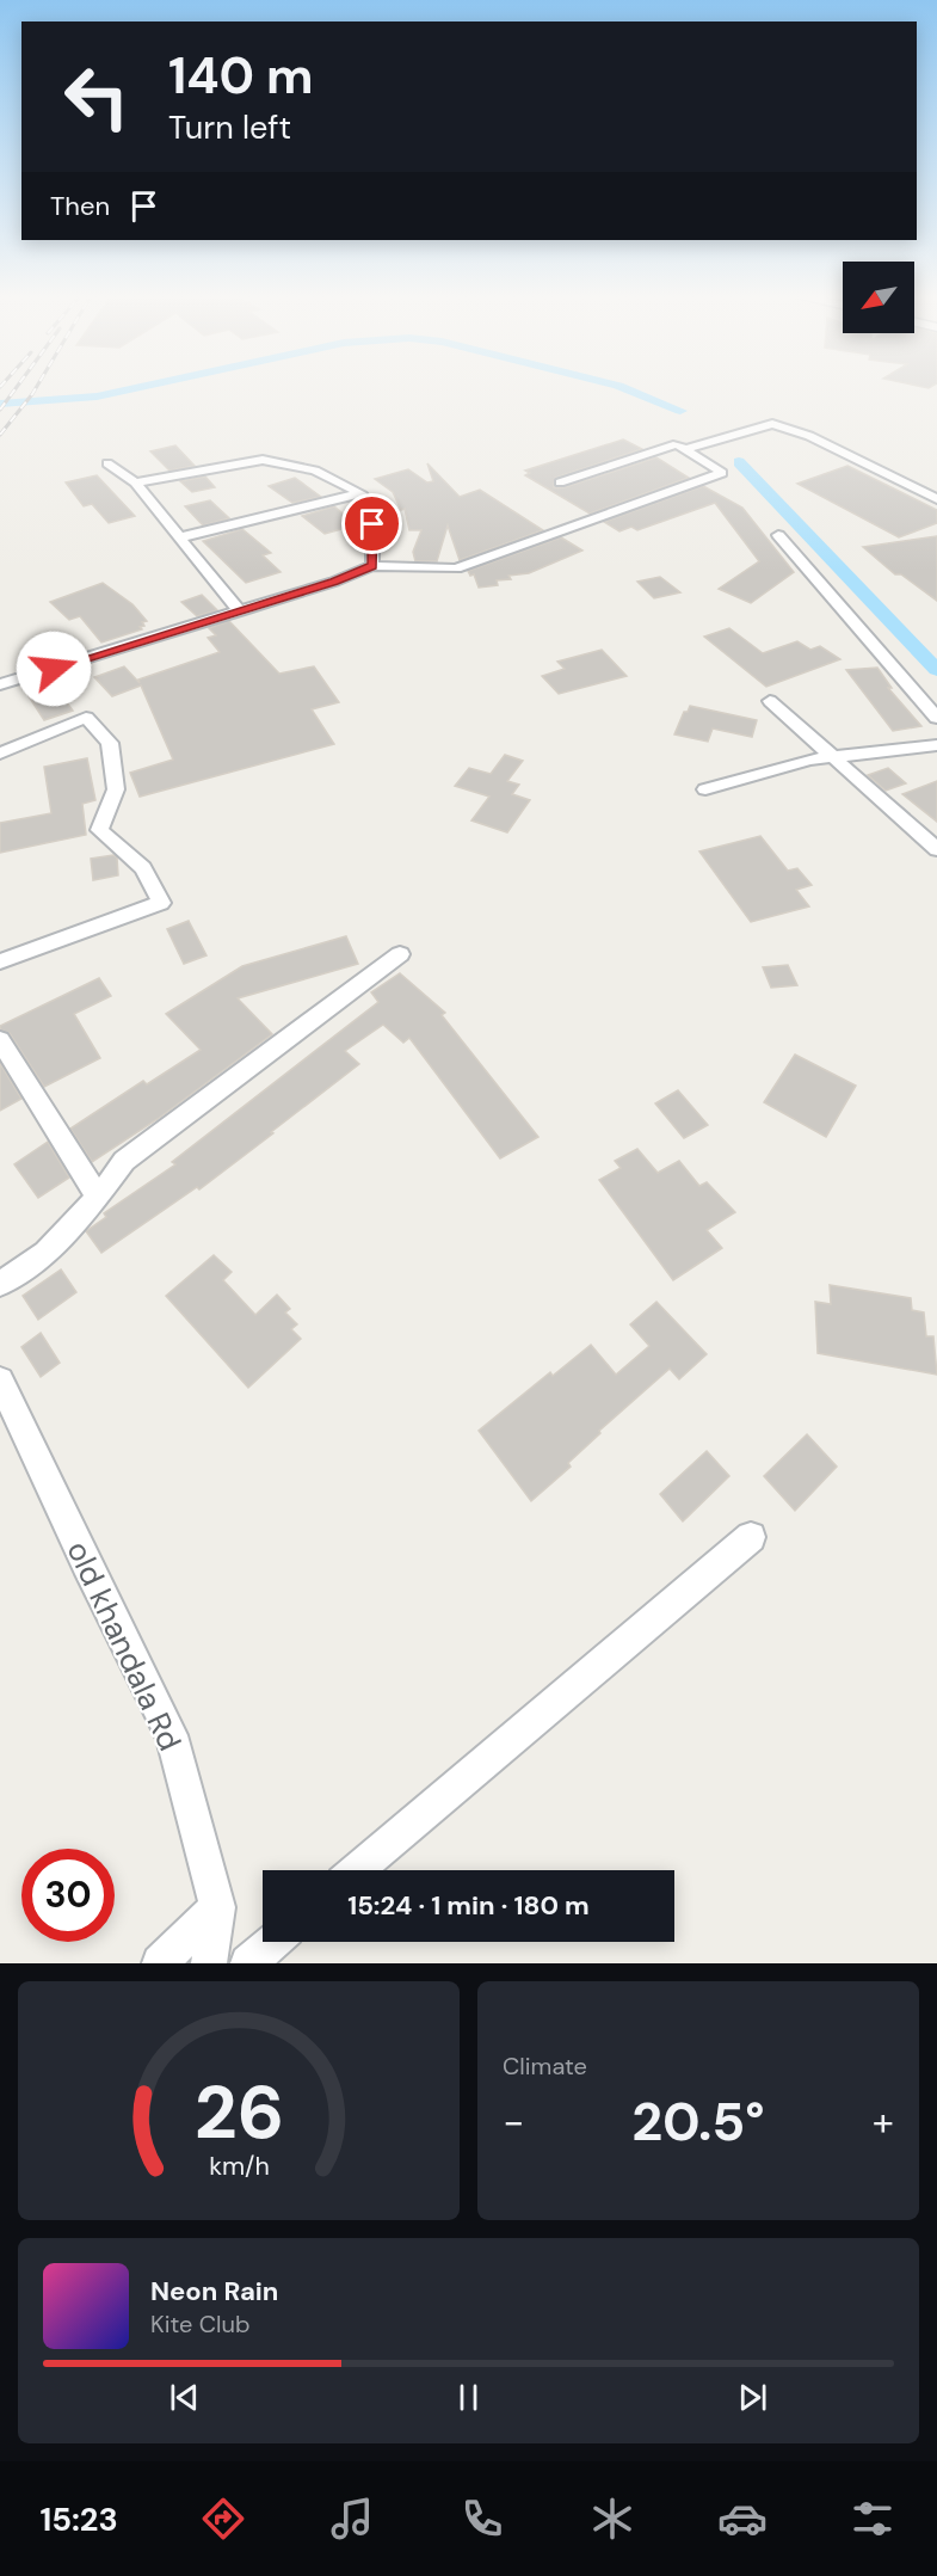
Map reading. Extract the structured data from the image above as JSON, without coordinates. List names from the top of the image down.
{
  "streets": {
    "street": ["old khandala Rd"]
  },
  "north": "bottom left",
  "page": {
    "turn": ["140 m", "Turn left"],
    "then": "Then",
    "limit": "30",
    "trip": "15:24 · 1 min · 180 m",
    "tile": "Climate",
    "heat": ["−", "20.5°", "+"],
    "song": ["Neon Rain", "Kite Club"],
    "tabs": "15:23",
    "gauge": ["26", "km/h"]
  }
}
